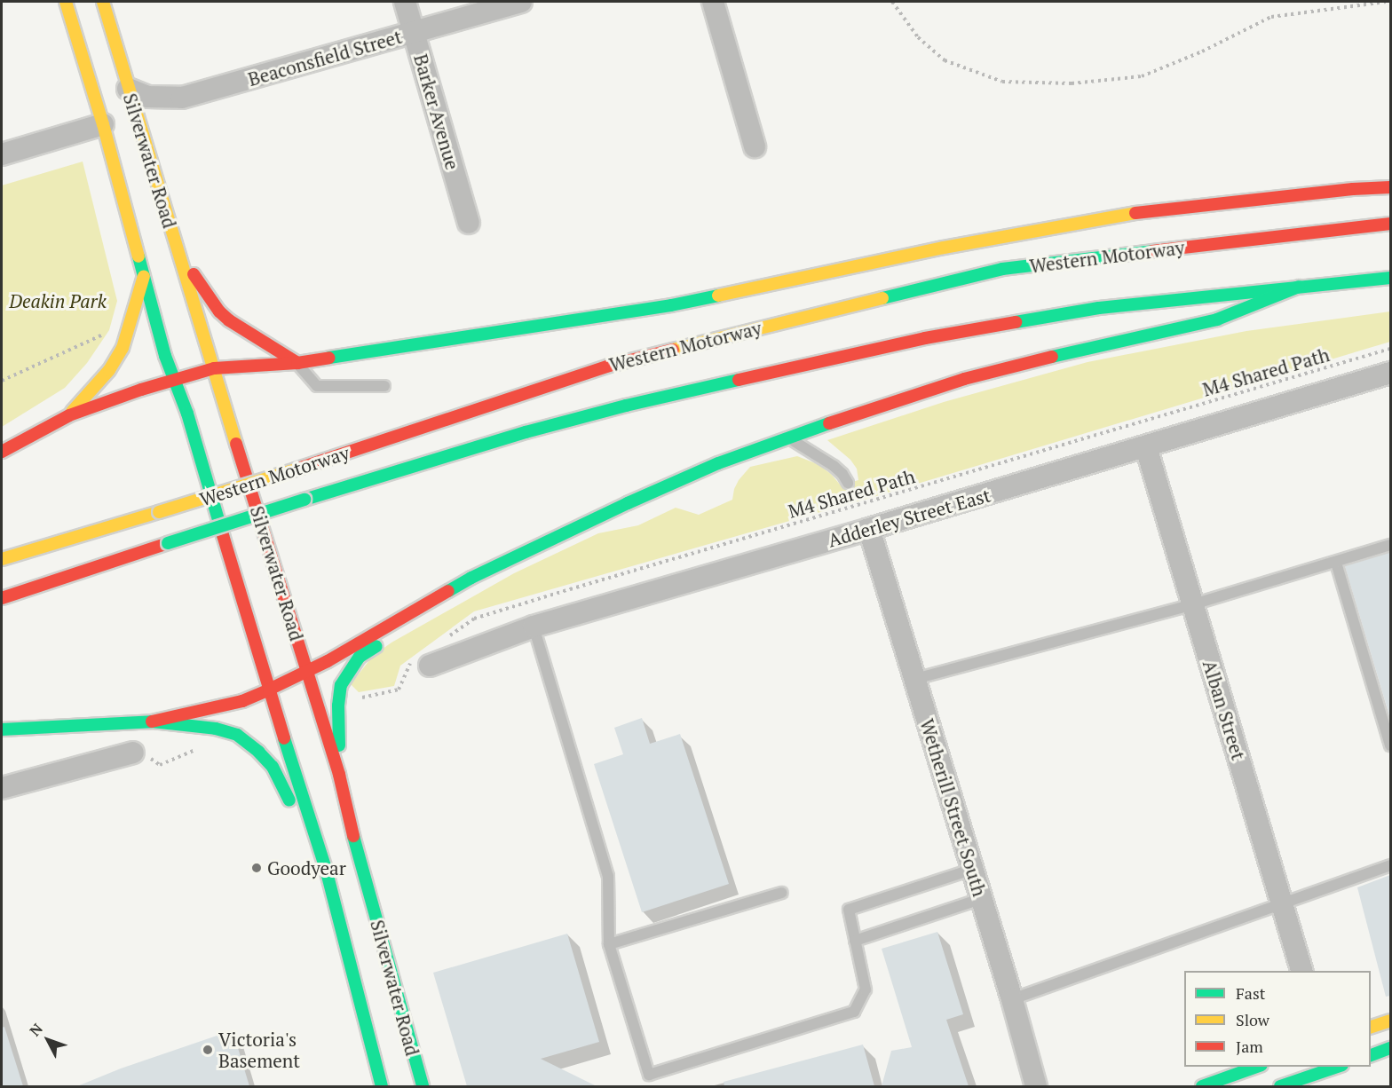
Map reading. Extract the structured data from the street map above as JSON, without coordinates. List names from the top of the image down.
{
  "streets": {
    "highway": ["Silverwater Road", "Western Motorway"],
    "street": [
      "Beaconsfield Street",
      "Barker Avenue",
      "Adderley Street East",
      "Alban Street",
      "Wetherill Street South"
    ],
    "path": ["M4 Shared Path"]
  },
  "crossings": [
    ["Beaconsfield Street", "Barker Avenue"],
    ["Beaconsfield Street", "Silverwater Road"],
    ["Adderley Street East", "Alban Street"],
    ["Adderley Street East", "Wetherill Street South"]
  ],
  "parks": ["Deakin Park"],
  "places": ["Goodyear", "Victoria's Basement"],
  "legend": ["Fast", "Slow", "Jam"],
  "north": "top left"
}
